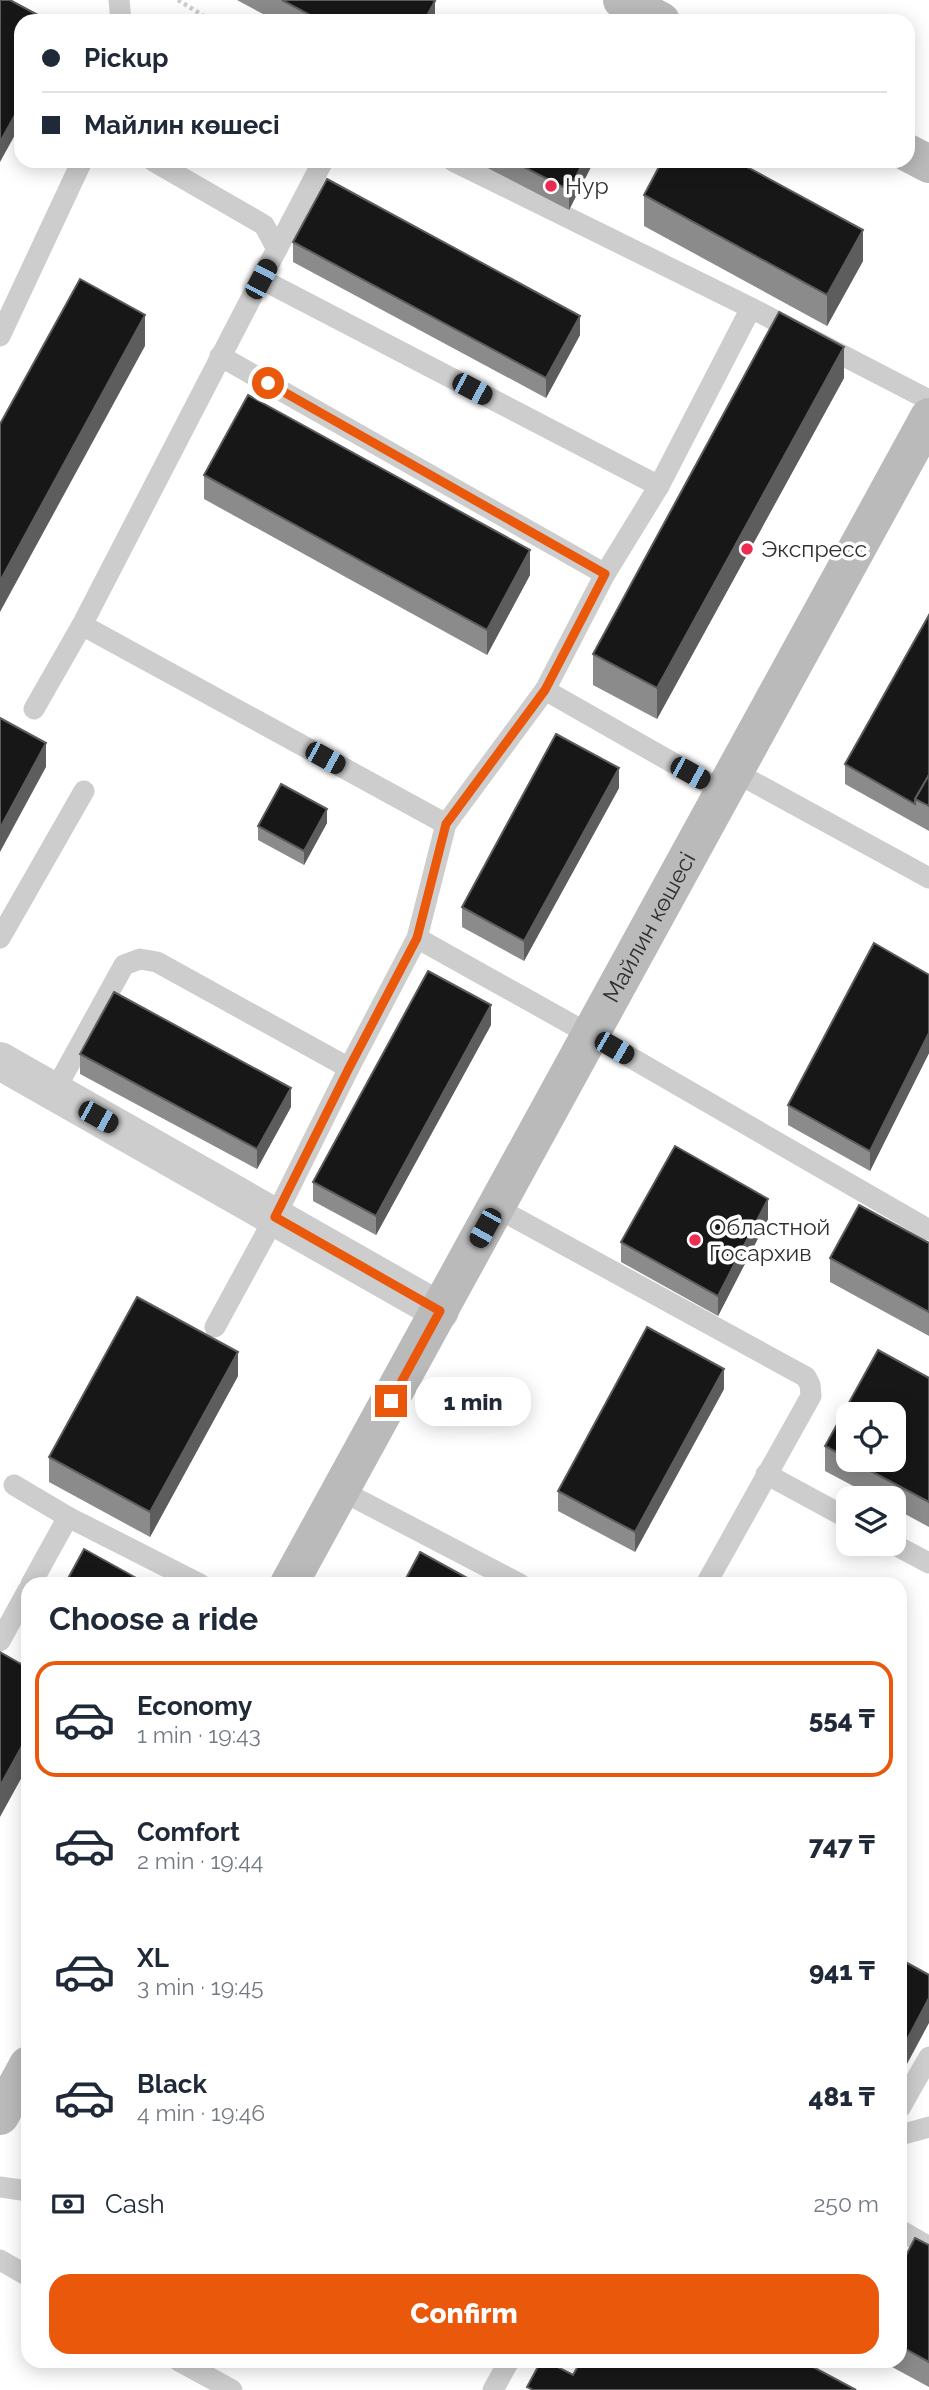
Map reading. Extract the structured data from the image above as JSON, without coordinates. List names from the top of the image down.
{
  "streets": {
    "main road": ["Майлин көшесі"]
  },
  "places": ["Нур", "Экспресс", "Областной Госархив"],
  "page": {
    "banner": ["Pickup", "Майлин көшесі"],
    "bubble": "1 min",
    "heading": "Choose a ride",
    "list": [
      {
        "name": "Economy",
        "note": "1 min · 19:43",
        "value": "554 ₸"
      },
      {
        "name": "Comfort",
        "note": "2 min · 19:44",
        "value": "747 ₸"
      },
      {
        "name": "XL",
        "note": "3 min · 19:45",
        "value": "941 ₸"
      },
      {
        "name": "Black",
        "note": "4 min · 19:46",
        "value": "481 ₸"
      }
    ],
    "pay": ["Cash", "250 m"],
    "buttons": "Confirm"
  }
}
